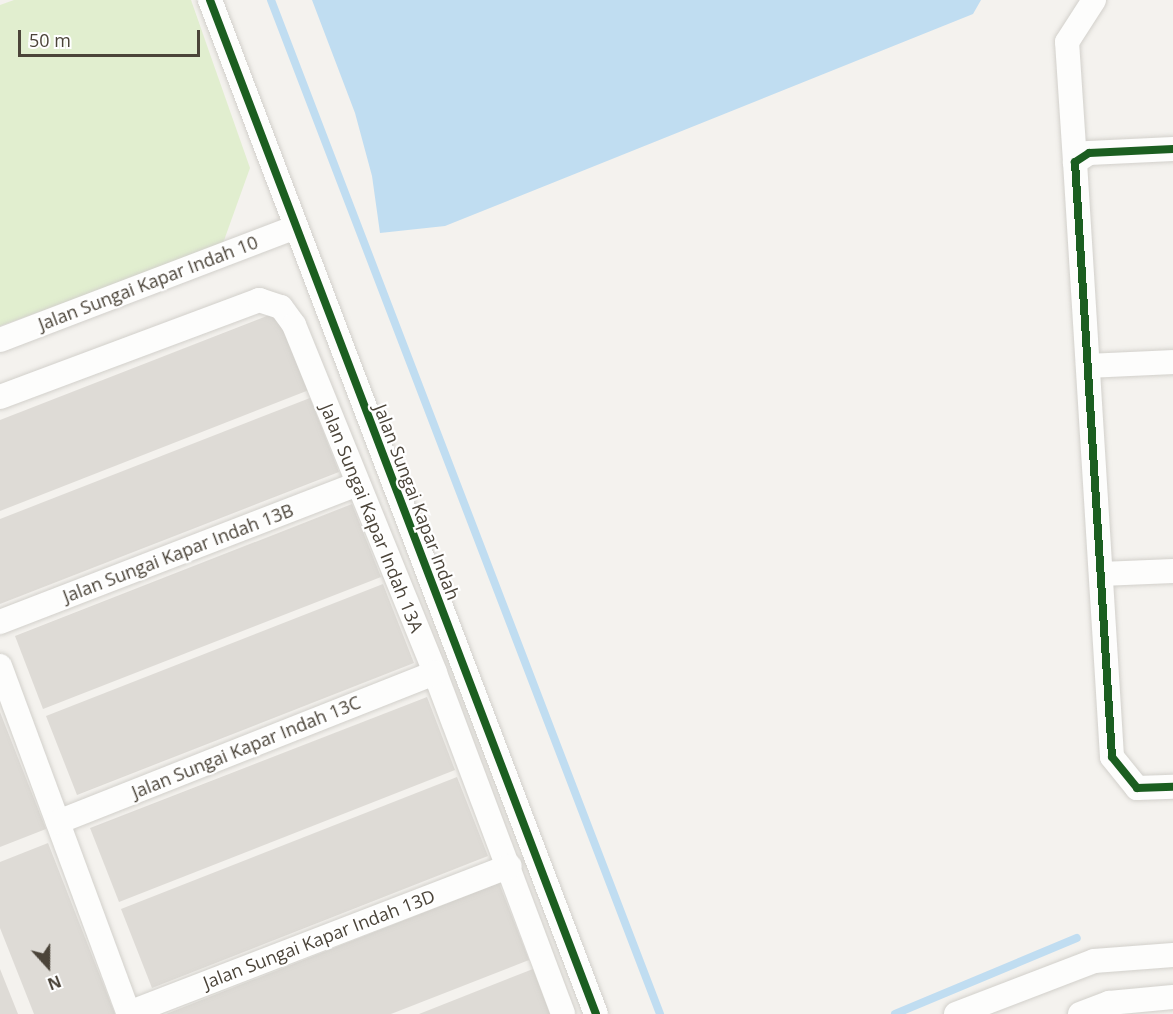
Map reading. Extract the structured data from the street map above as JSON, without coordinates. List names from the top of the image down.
{
  "streets": {
    "street": [
      "Jalan Sungai Kapar Indah 10",
      "Jalan Sungai Kapar Indah",
      "Jalan Sungai Kapar Indah 13A",
      "Jalan Sungai Kapar Indah 13B",
      "Jalan Sungai Kapar Indah 13C",
      "Jalan Sungai Kapar Indah 13D"
    ]
  },
  "crossings": [
    ["Jalan Sungai Kapar Indah 10", "Jalan Sungai Kapar Indah"],
    ["Jalan Sungai Kapar Indah 13A", "Jalan Sungai Kapar Indah 13B"],
    ["Jalan Sungai Kapar Indah 13A", "Jalan Sungai Kapar Indah 13C"],
    ["Jalan Sungai Kapar Indah 13A", "Jalan Sungai Kapar Indah 13D"]
  ],
  "scale_bar": "50 m",
  "north": "bottom"
}
